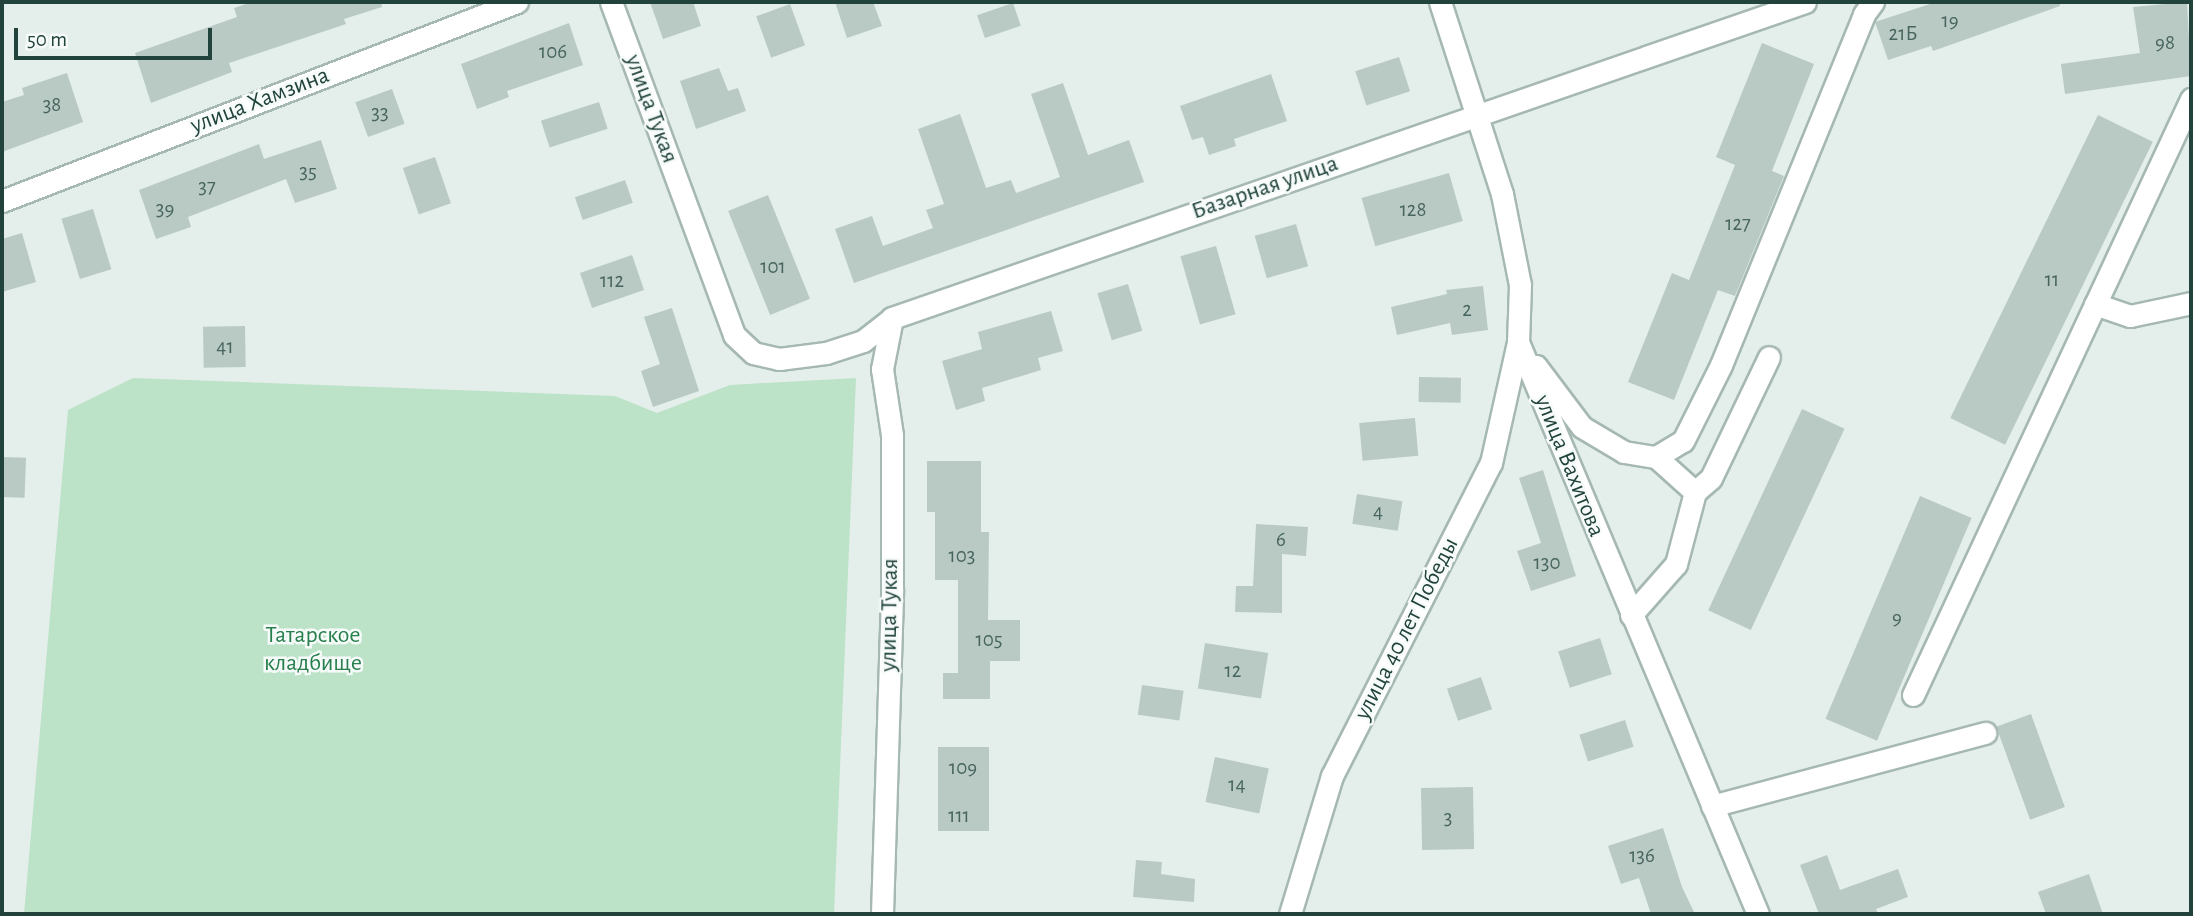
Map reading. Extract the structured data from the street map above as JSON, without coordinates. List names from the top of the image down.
{
  "streets": {
    "street": [
      "улица Хамзина",
      "улица Тукая",
      "Базарная улица",
      "улица Вахитова",
      "улица 40 лет Победы"
    ]
  },
  "crossings": [
    ["улица Тукая", "Базарная улица"],
    ["Базарная улица", "улица Вахитова"],
    ["улица Вахитова", "улица 40 лет Победы"]
  ],
  "parks": ["Татарское кладбище"],
  "house_numbers": [
    "19",
    "21Б",
    "98",
    "106",
    "38",
    "33",
    "35",
    "37",
    "39",
    "128",
    "127",
    "101",
    "11",
    "112",
    "2",
    "41",
    "4",
    "6",
    "103",
    "130",
    "9",
    "105",
    "12",
    "109",
    "14",
    "111",
    "3",
    "136"
  ],
  "scale_bar": "50 m"
}
